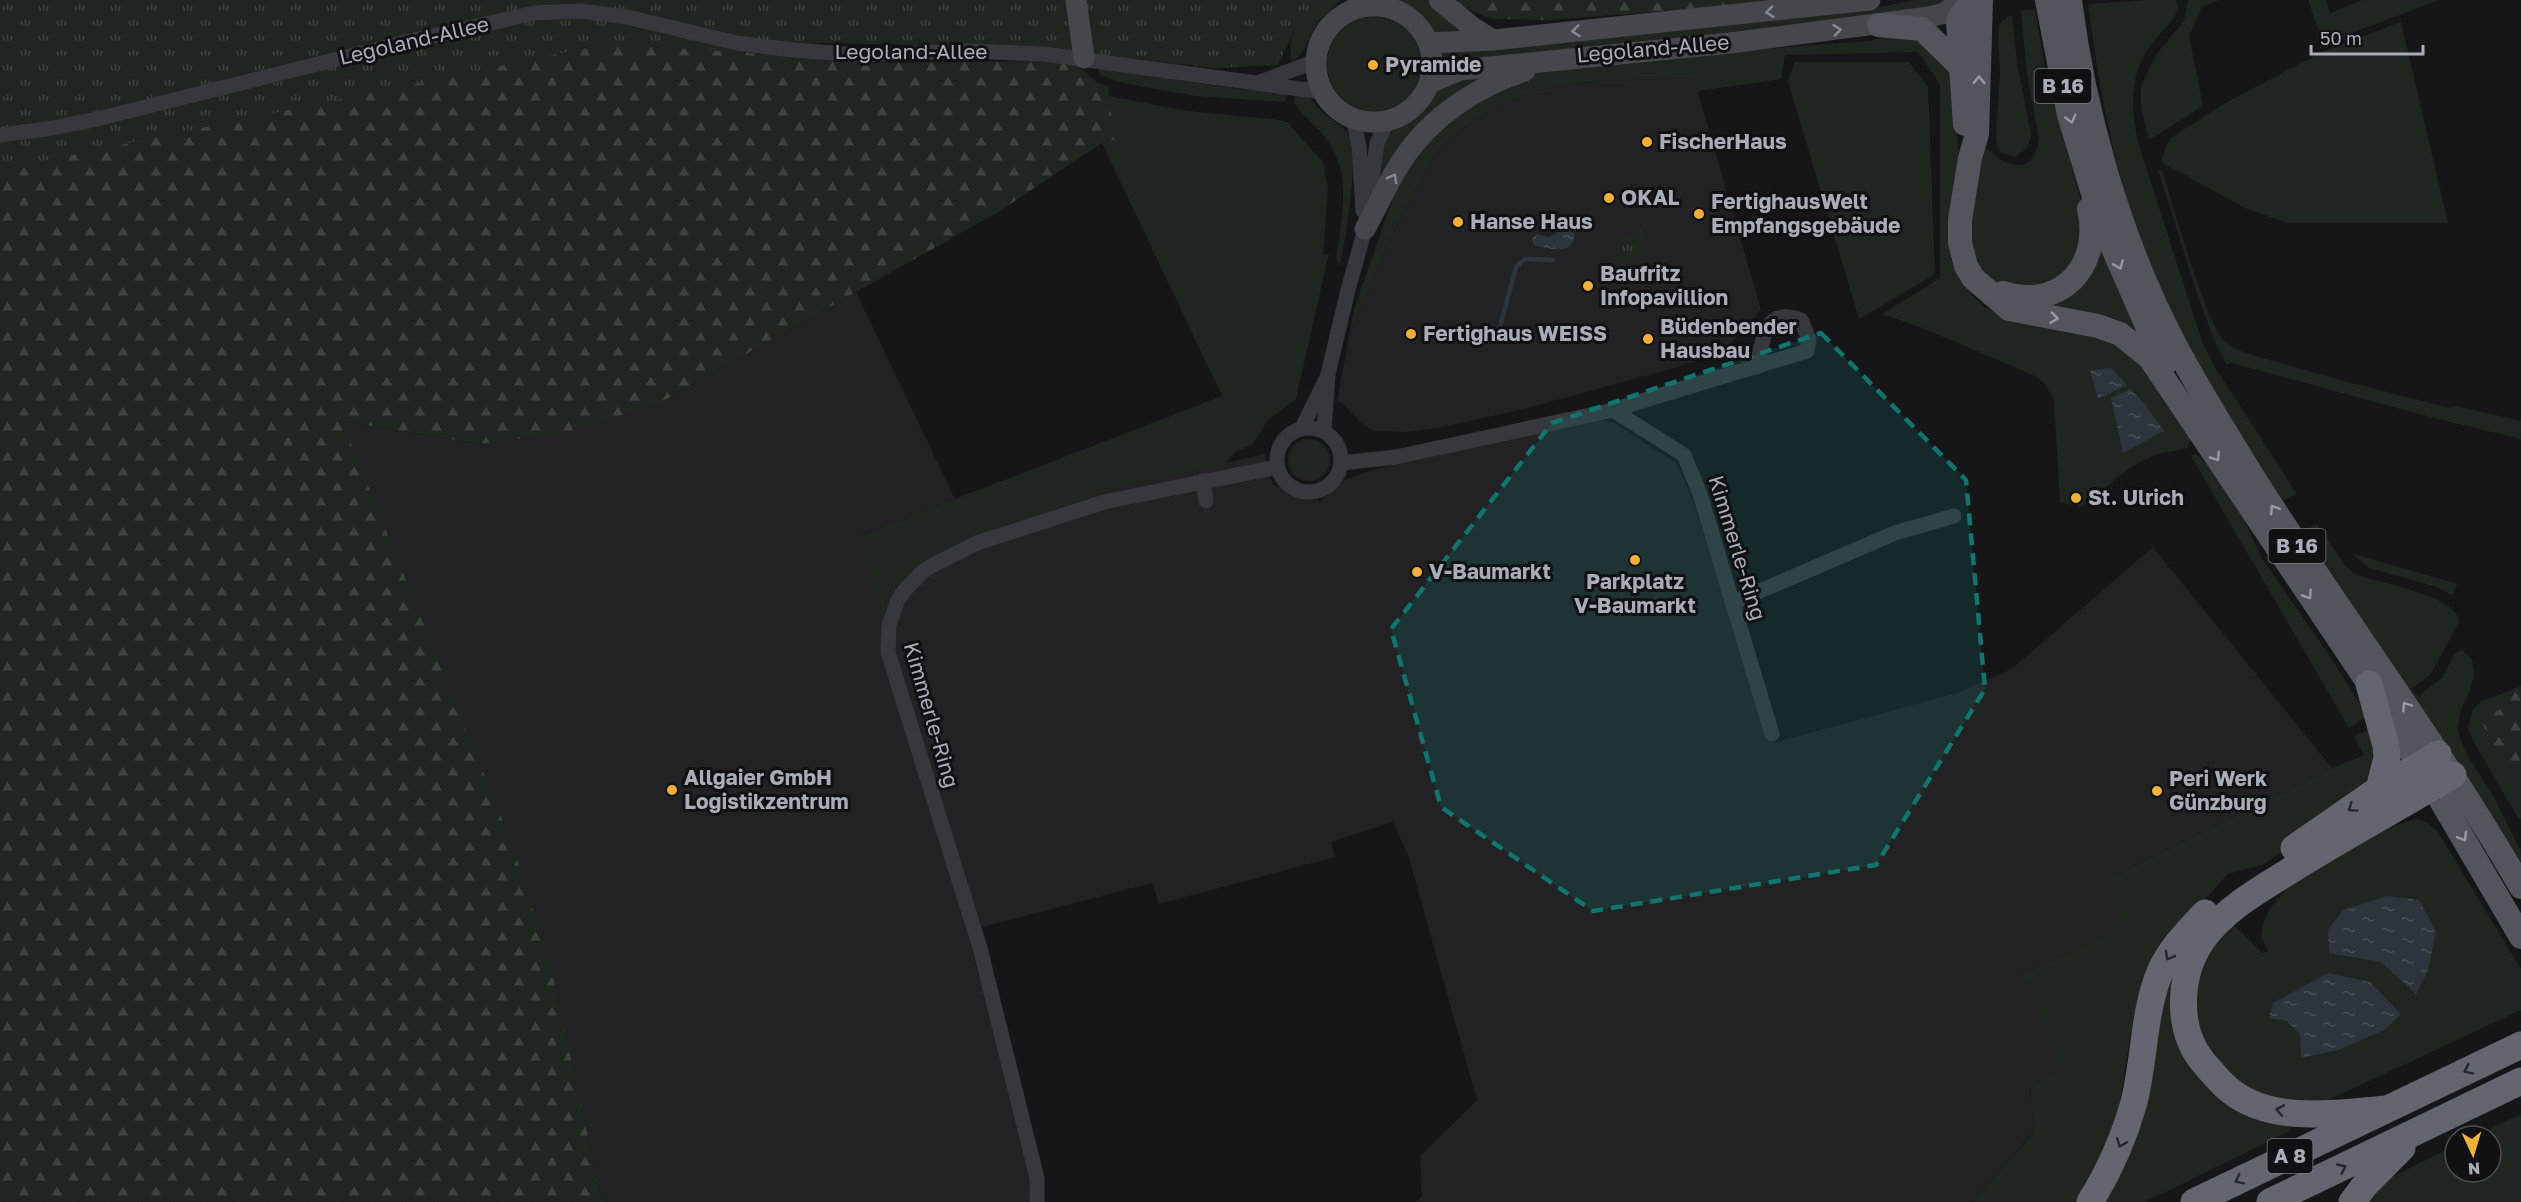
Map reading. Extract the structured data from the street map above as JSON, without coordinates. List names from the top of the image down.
{
  "streets": {
    "highway": ["A 8"],
    "main road": ["B 16"],
    "street": ["Legoland-Allee", "Kimmerle-Ring"]
  },
  "places": [
    "Pyramide",
    "FischerHaus",
    "OKAL",
    "FertighausWelt Empfangsgebäude",
    "Hanse Haus",
    "Baufritz Infopavillion",
    "Fertighaus WEISS",
    "Büdenbender Hausbau",
    "St. Ulrich",
    "Parkplatz V-Baumarkt",
    "V-Baumarkt",
    "Allgaier GmbH Logistikzentrum",
    "Peri Werk Günzburg"
  ],
  "scale_bar": "50 m",
  "north": "bottom"
}
